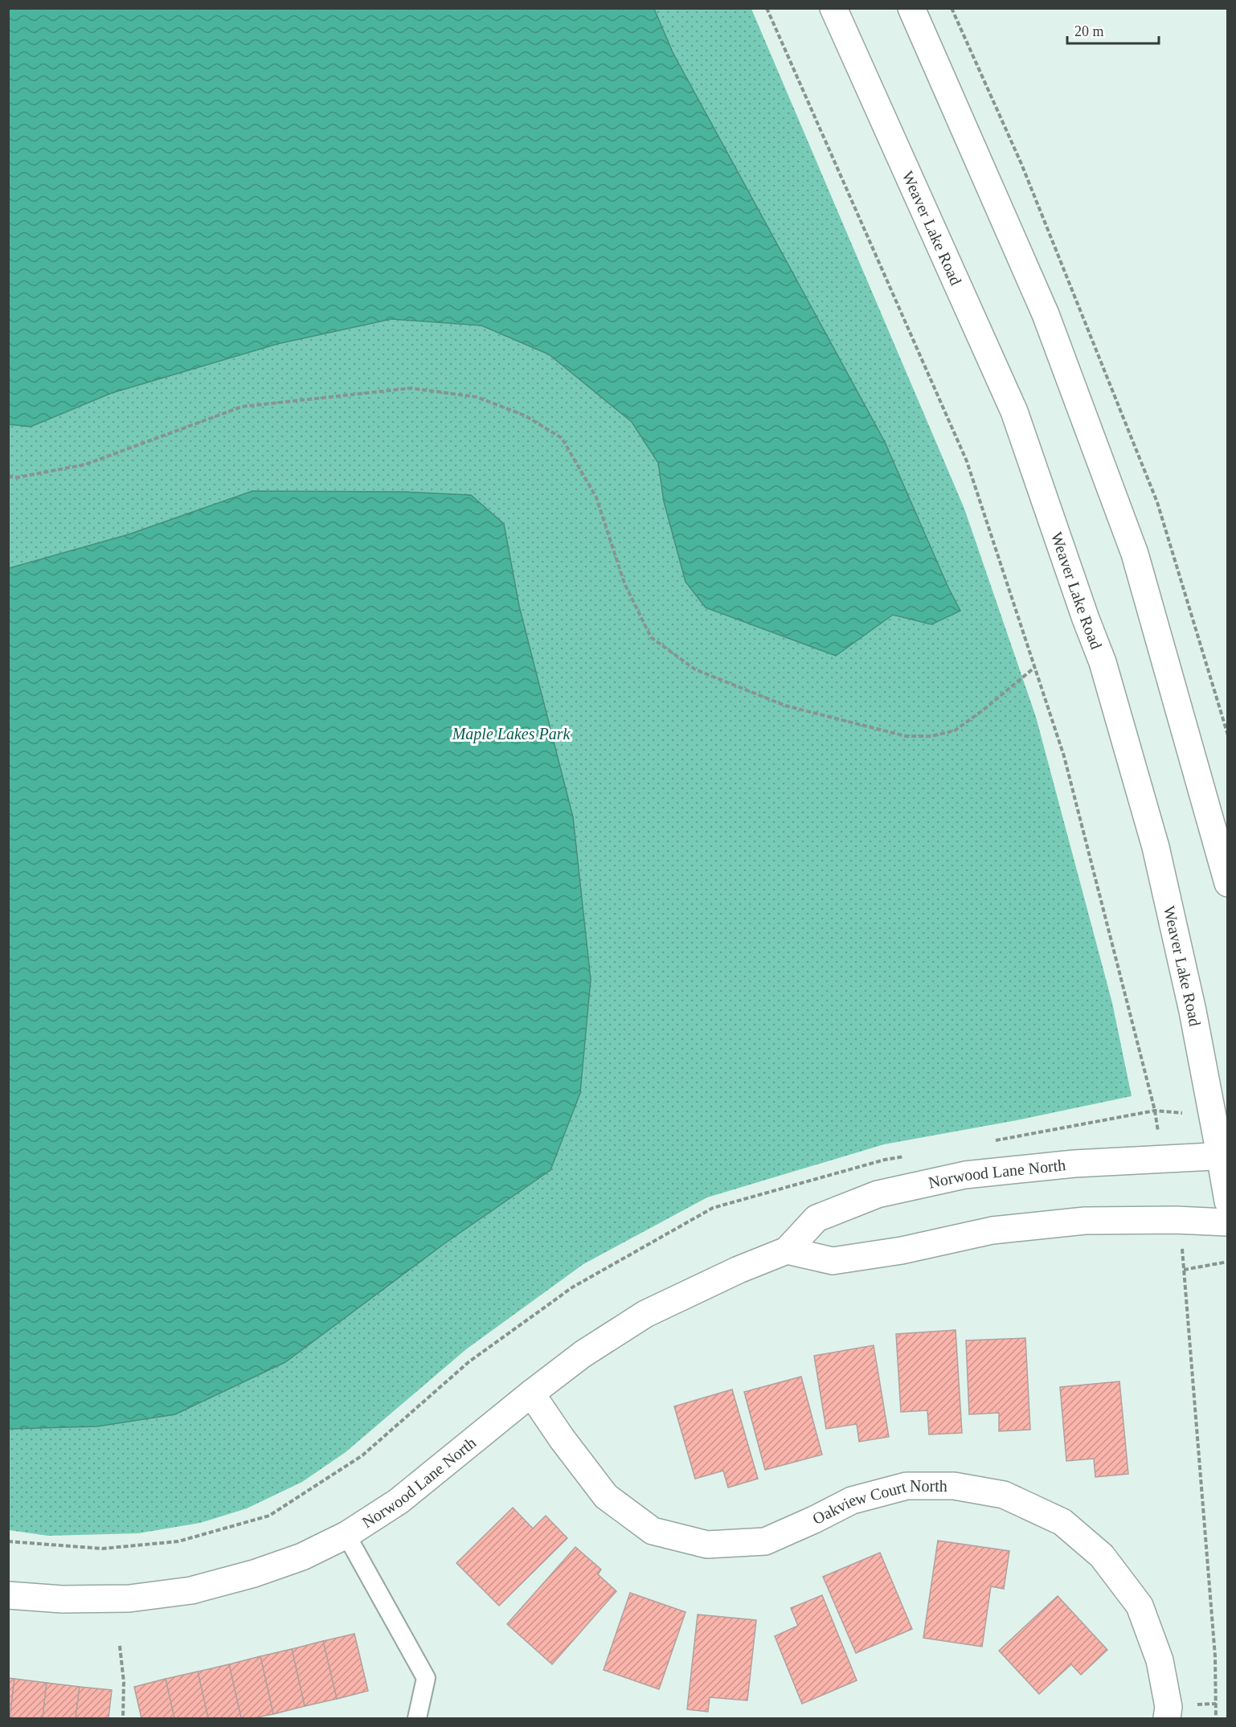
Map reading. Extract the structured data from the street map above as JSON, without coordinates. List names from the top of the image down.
{
  "streets": {
    "street": ["Weaver Lake Road", "Norwood Lane North", "Oakview Court North"]
  },
  "crossings": [
    ["Weaver Lake Road", "Norwood Lane North"],
    ["Norwood Lane North", "Oakview Court North"]
  ],
  "parks": ["Maple Lakes Park"],
  "scale_bar": "20 m"
}
